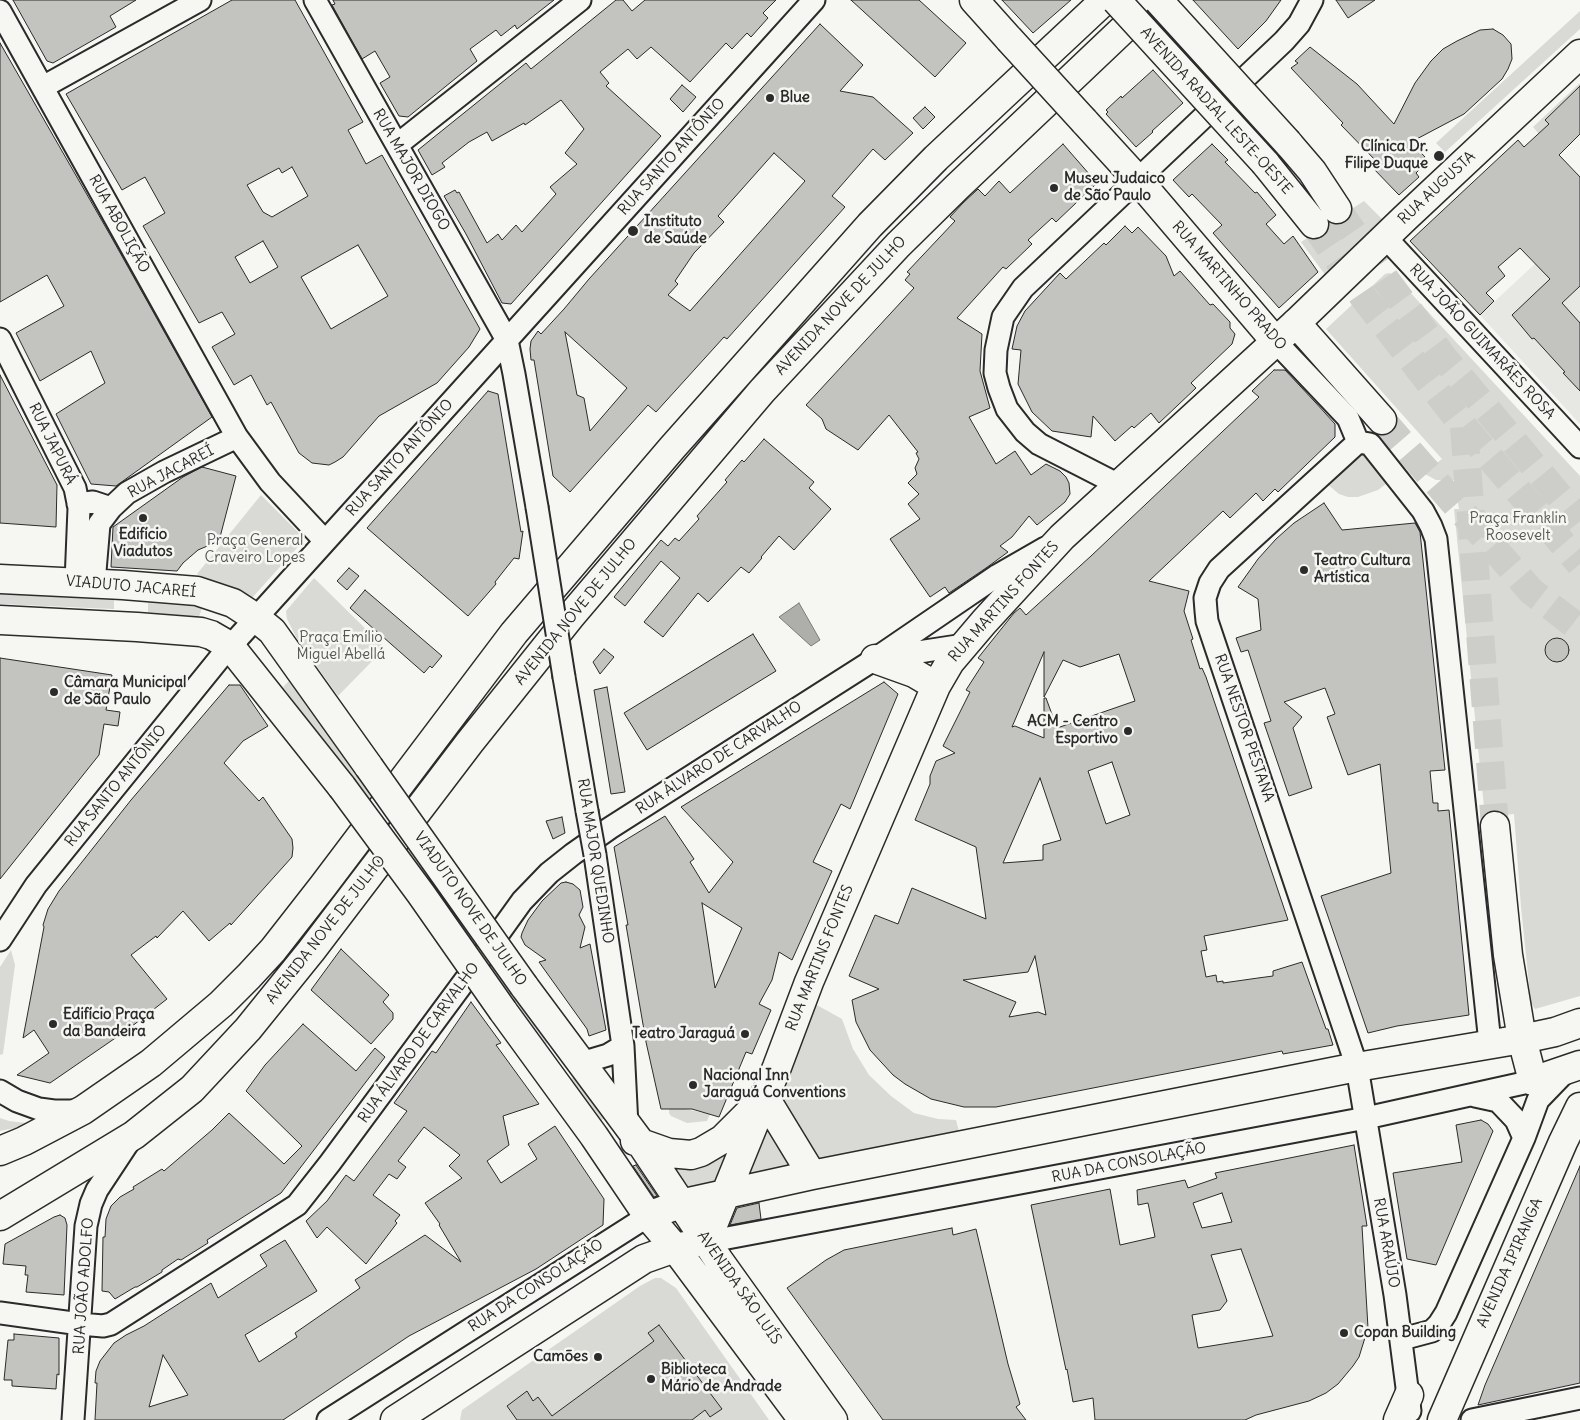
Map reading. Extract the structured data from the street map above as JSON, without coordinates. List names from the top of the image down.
{
  "streets": {
    "main road": [
      "AVENIDA RADIAL LESTE-OESTE",
      "RUA AUGUSTA",
      "RUA MARTINHO PRADO",
      "AVENIDA NOVE DE JULHO",
      "VIADUTO JACAREÍ",
      "RUA MARTINS FONTES",
      "VIADUTO NOVE DE JULHO",
      "RUA DA CONSOLAÇÃO",
      "AVENIDA IPIRANGA",
      "AVENIDA SÃO LUÍS"
    ],
    "street": [
      "RUA SANTO ANTÔNIO",
      "RUA MAJOR DIOGO",
      "RUA ABOLIÇÃO",
      "RUA JOÃO GUIMARÃES ROSA",
      "RUA JAPURÁ",
      "RUA JACAREÍ",
      "RUA NESTOR PESTANA",
      "RUA ÁLVARO DE CARVALHO",
      "RUA MAJOR QUEDINHO",
      "RUA ARAÚJO",
      "RUA JOÃO ADOLFO"
    ]
  },
  "crossings": [
    ["RUA SANTO ANTÔNIO", "RUA MAJOR DIOGO"],
    ["RUA SANTO ANTÔNIO", "VIADUTO JACAREÍ"],
    ["RUA SANTO ANTÔNIO", "RUA MAJOR QUEDINHO"],
    ["RUA SANTO ANTÔNIO", "VIADUTO NOVE DE JULHO"],
    ["RUA MAJOR DIOGO", "RUA MAJOR QUEDINHO"],
    ["RUA AUGUSTA", "RUA JOÃO GUIMARÃES ROSA"],
    ["RUA AUGUSTA", "RUA MARTINS FONTES"],
    ["RUA ABOLIÇÃO", "RUA JACAREÍ"],
    ["RUA MARTINHO PRADO", "RUA MARTINS FONTES"],
    ["RUA MARTINHO PRADO", "RUA NESTOR PESTANA"],
    ["AVENIDA NOVE DE JULHO", "RUA JOÃO ADOLFO"],
    ["RUA JAPURÁ", "RUA JACAREÍ"],
    ["RUA JAPURÁ", "VIADUTO JACAREÍ"],
    ["VIADUTO JACAREÍ", "VIADUTO NOVE DE JULHO"],
    ["RUA MARTINS FONTES", "RUA ÁLVARO DE CARVALHO"],
    ["RUA MARTINS FONTES", "RUA MAJOR QUEDINHO"],
    ["RUA MARTINS FONTES", "VIADUTO NOVE DE JULHO"],
    ["RUA MARTINS FONTES", "RUA DA CONSOLAÇÃO"],
    ["RUA MARTINS FONTES", "AVENIDA SÃO LUÍS"],
    ["RUA NESTOR PESTANA", "RUA DA CONSOLAÇÃO"],
    ["RUA NESTOR PESTANA", "RUA ARAÚJO"],
    ["RUA ÁLVARO DE CARVALHO", "RUA JOÃO ADOLFO"],
    ["RUA MAJOR QUEDINHO", "VIADUTO NOVE DE JULHO"],
    ["VIADUTO NOVE DE JULHO", "RUA DA CONSOLAÇÃO"],
    ["VIADUTO NOVE DE JULHO", "AVENIDA SÃO LUÍS"],
    ["RUA DA CONSOLAÇÃO", "RUA ARAÚJO"],
    ["RUA DA CONSOLAÇÃO", "AVENIDA SÃO LUÍS"]
  ],
  "parks": ["Praça Franklin Roosevelt", "Praça General Craveiro Lopes", "Praça Emílio Miguel Abellá"],
  "places": [
    "Blue",
    "Clínica Dr. Filipe Duque",
    "Museu Judaico de São Paulo",
    "Instituto de Saúde",
    "Edifício Viadutos",
    "Teatro Cultura Artística",
    "Câmara Municipal de São Paulo",
    "ACM - Centro Esportivo",
    "Edifício Praça da Bandeira",
    "Teatro Jaraguá",
    "Nacional Inn Jaraguá Conventions",
    "Copan Building",
    "Camões",
    "Biblioteca Mário de Andrade"
  ]
}
